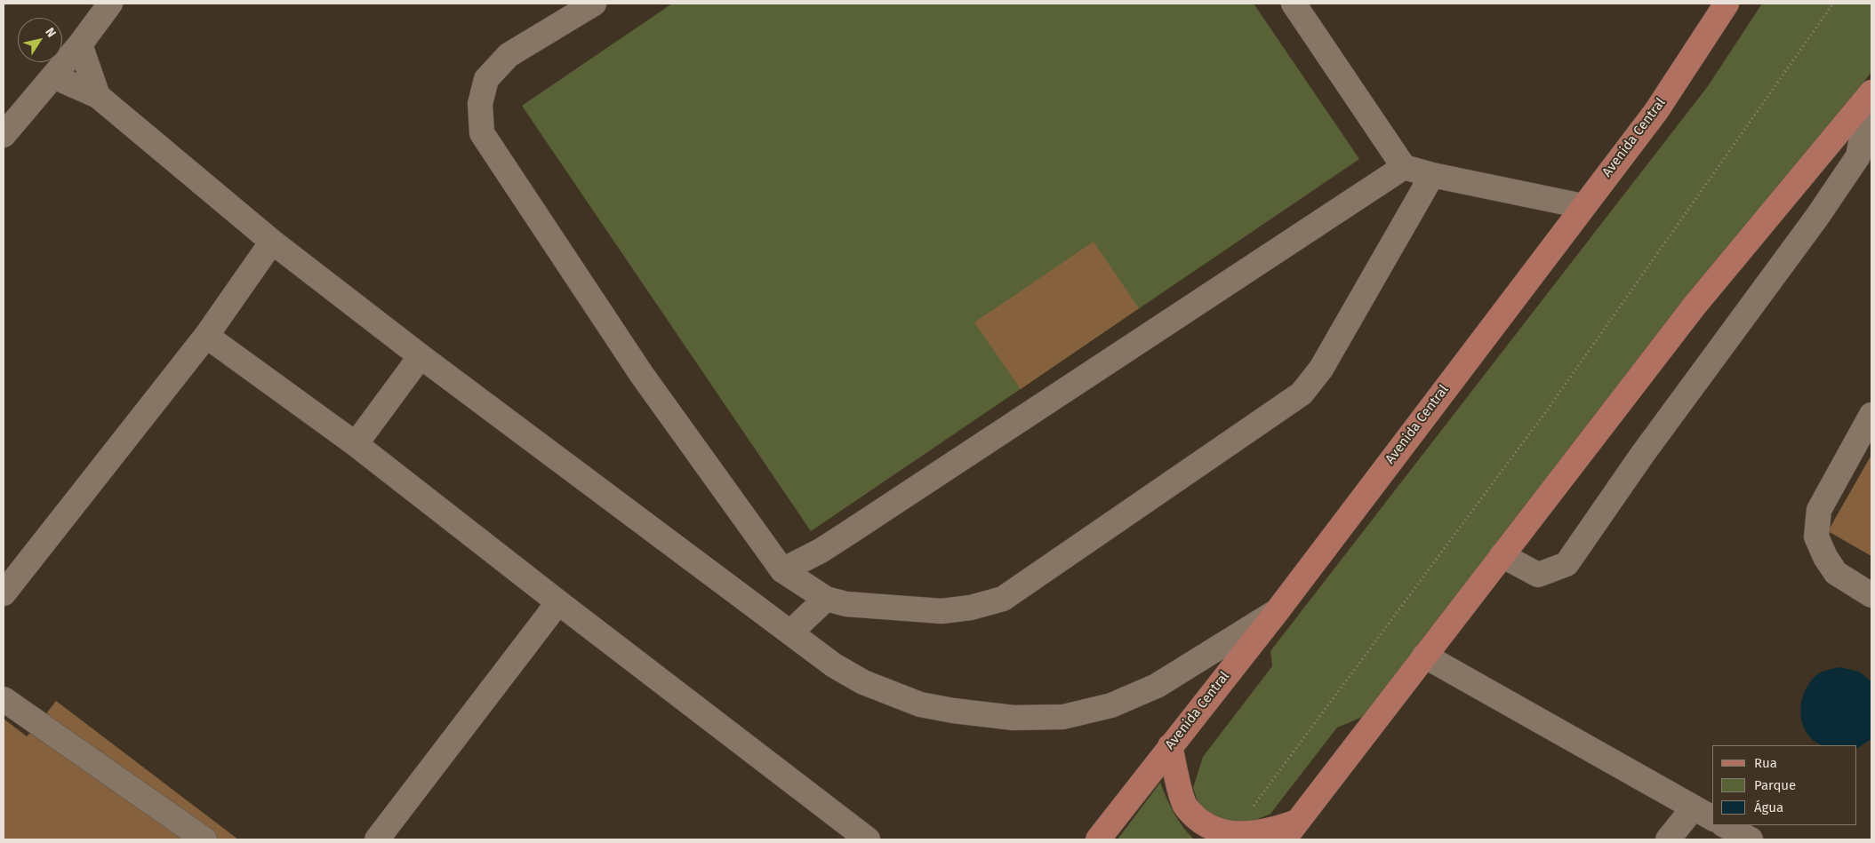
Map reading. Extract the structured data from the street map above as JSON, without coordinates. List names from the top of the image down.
{
  "streets": {
    "main road": ["Avenida Central"]
  },
  "legend": ["Rua", "Parque", "Água"],
  "north": "top right"
}
